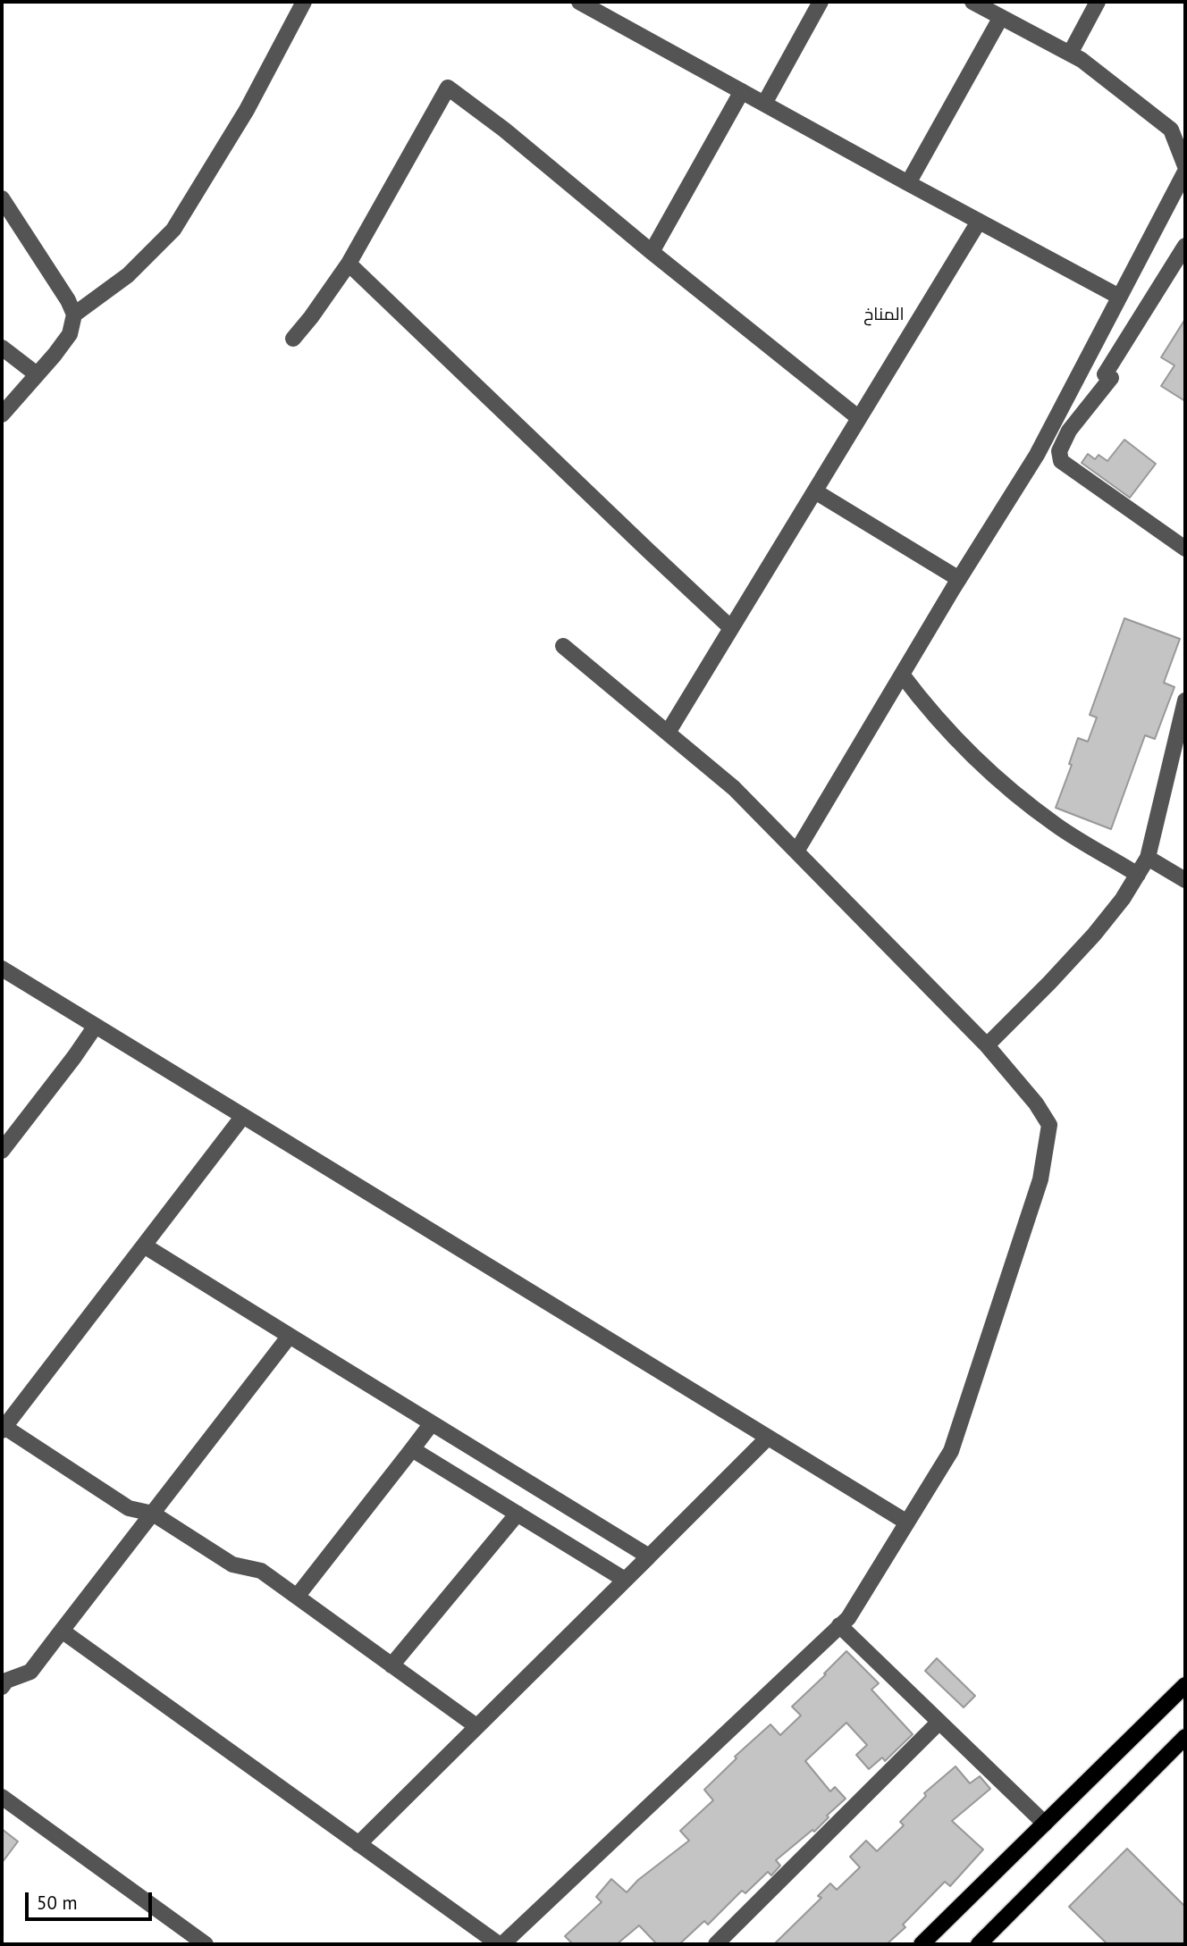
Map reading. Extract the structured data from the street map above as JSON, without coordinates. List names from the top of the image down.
{
  "districts": ["المناخ"],
  "scale_bar": "50 m"
}
